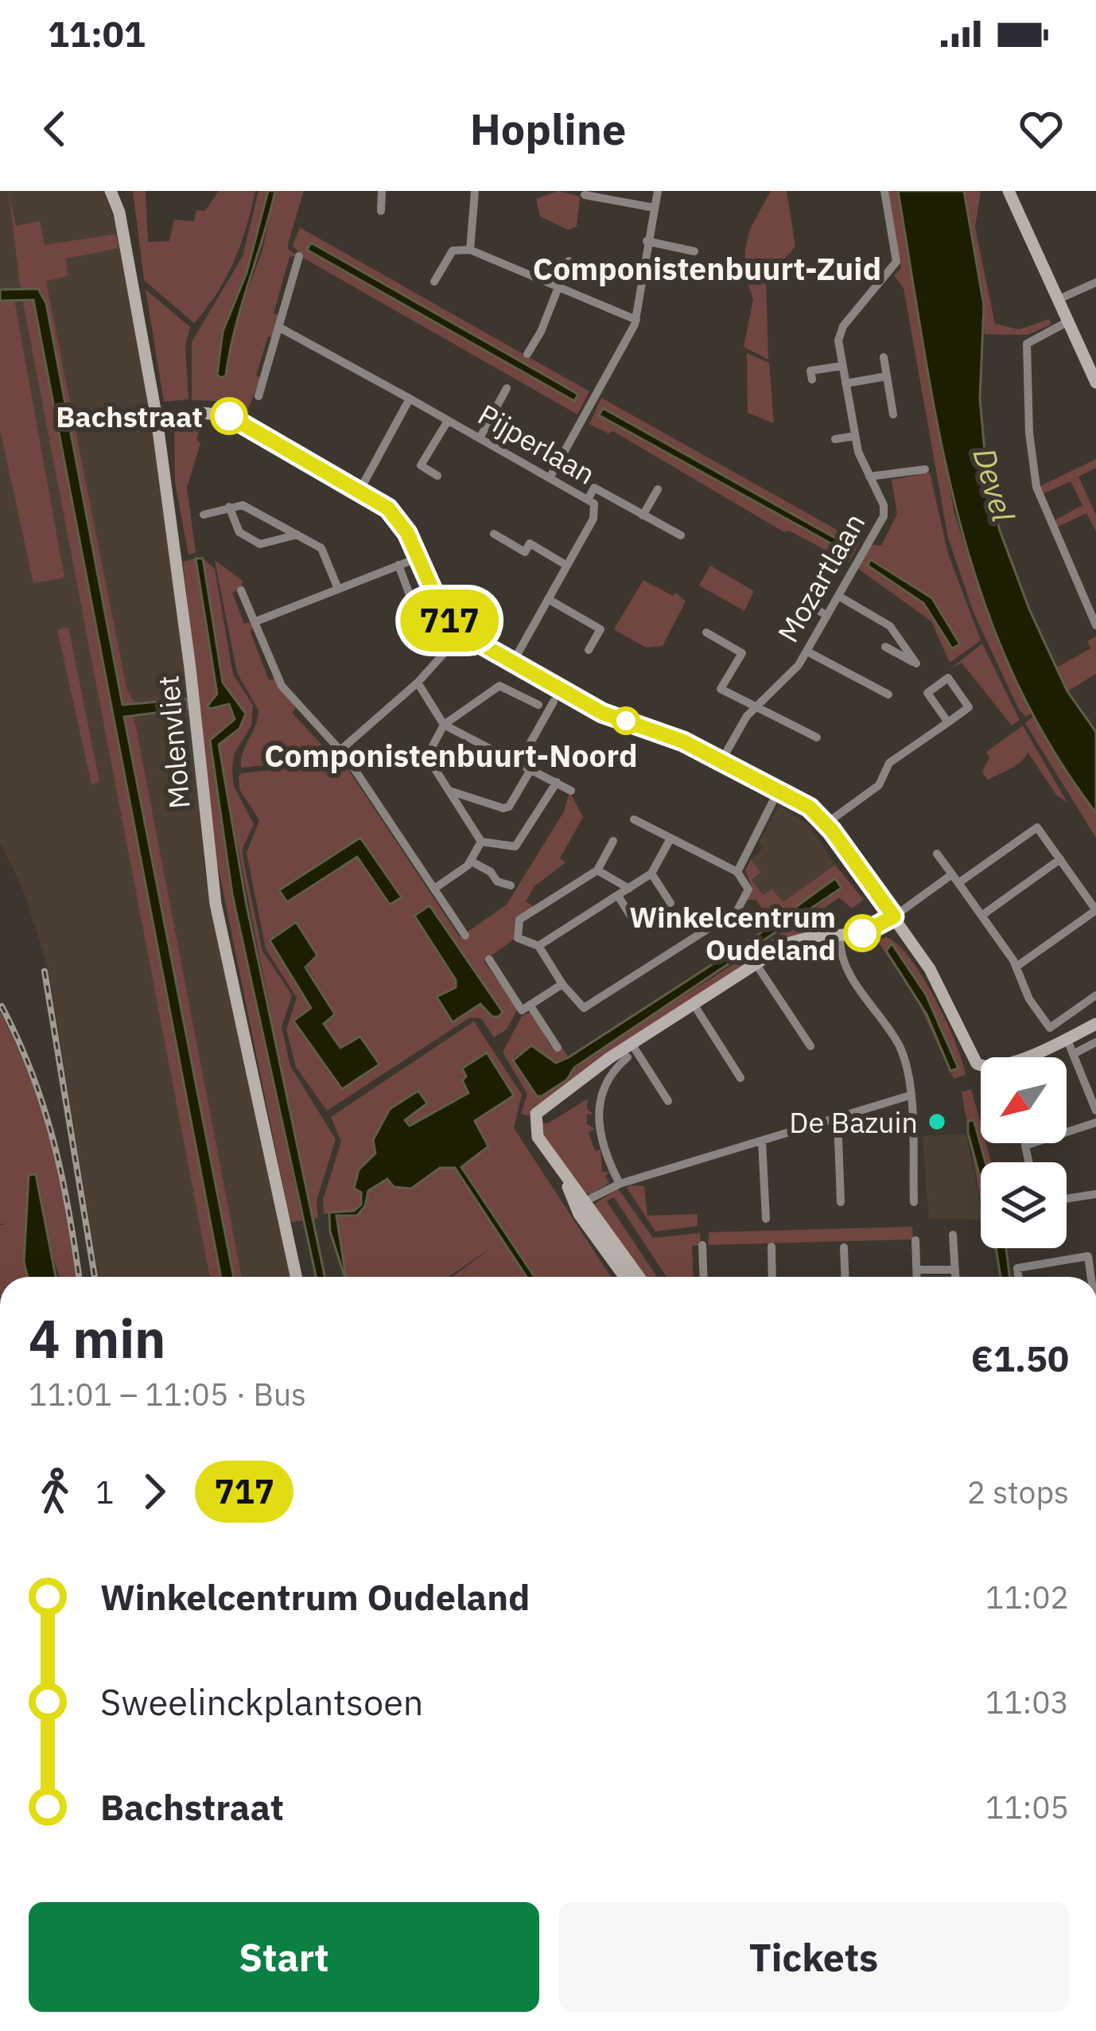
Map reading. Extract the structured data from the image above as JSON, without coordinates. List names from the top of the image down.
{
  "streets": {
    "street": ["Pijperlaan", "Mozartlaan", "Molenvliet"]
  },
  "districts": ["Componistenbuurt-Zuid", "Componistenbuurt-Noord"],
  "water": ["Devel"],
  "places": ["Bachstraat", "Winkelcentrum Oudeland", "De Bazuin"],
  "lines": ["bus line 717"],
  "north": "bottom left",
  "page": {
    "status": "11:01",
    "header": "Hopline",
    "on_map": "717",
    "heading": ["4 min", "11:01 – 11:05 · Bus", "€1.50"],
    "legs": ["1", "717", "2 stops"],
    "list": [
      {
        "name": "Winkelcentrum Oudeland",
        "value": "11:02"
      },
      {
        "name": "Sweelinckplantsoen",
        "value": "11:03"
      },
      {
        "name": "Bachstraat",
        "value": "11:05"
      }
    ],
    "buttons": ["Start", "Tickets"]
  }
}
